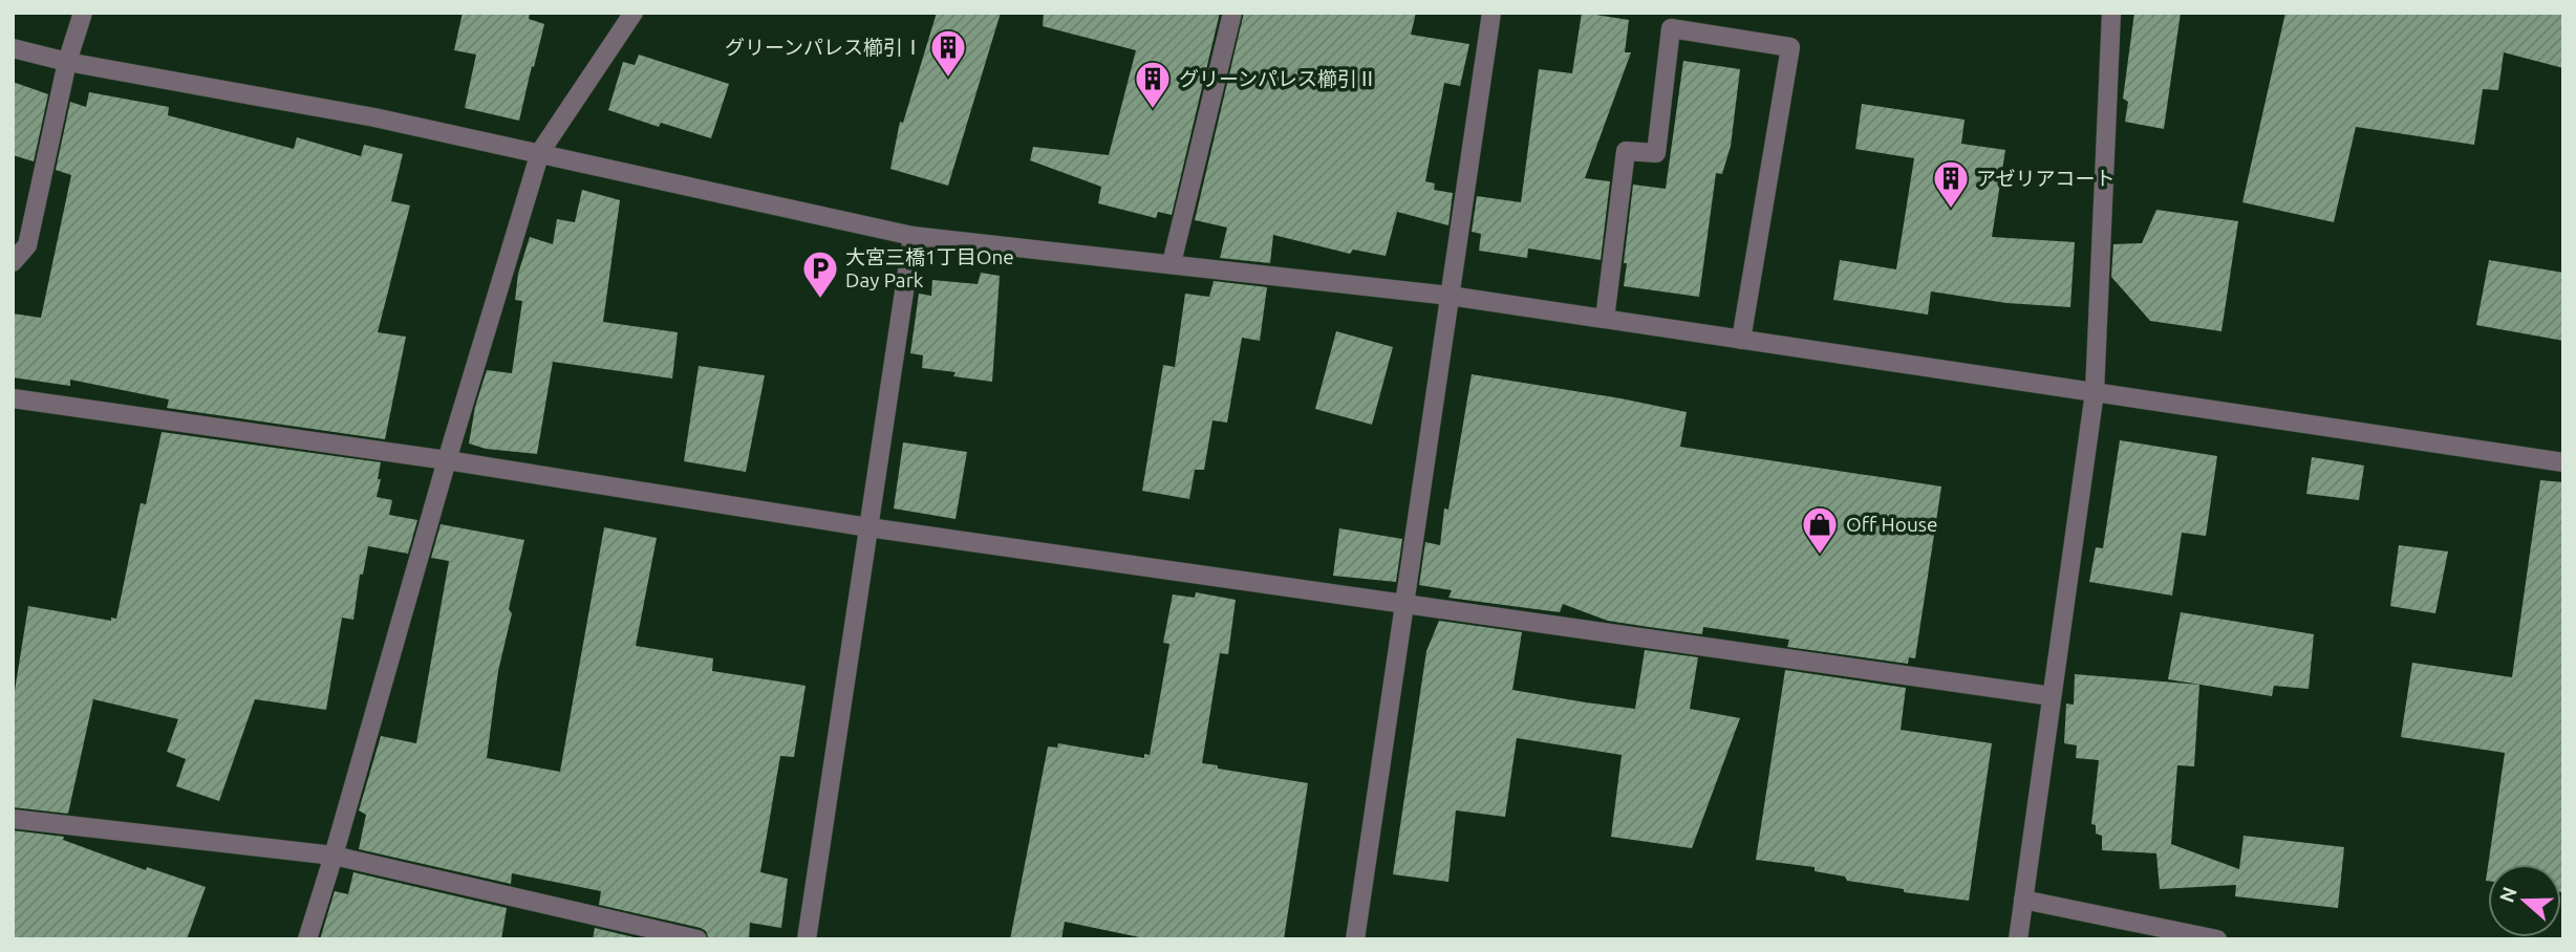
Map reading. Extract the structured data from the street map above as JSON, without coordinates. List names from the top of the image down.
{
  "places": {
    "building": ["グリーンパレス櫛引Ⅰ", "グリーンパレス櫛引Ⅱ", "アゼリアコート"],
    "parking": ["大宮三橋1丁目One Day Park"],
    "shop": ["Off House"]
  },
  "north": "left"
}
